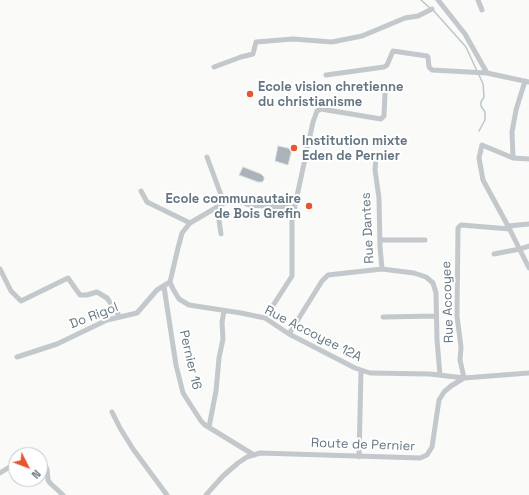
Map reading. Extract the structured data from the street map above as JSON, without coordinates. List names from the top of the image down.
{
  "streets": {
    "street": [
      "Rue Dantes",
      "Rue Accoyee",
      "Do Rigol",
      "Rue Accoyee 12A",
      "Pernier 16",
      "Route de Pernier"
    ]
  },
  "crossings": [
    ["Rue Dantes", "Rue Accoyee 12A"],
    ["Rue Accoyee", "Rue Accoyee 12A"],
    ["Rue Accoyee", "Route de Pernier"],
    ["Do Rigol", "Rue Accoyee 12A"],
    ["Do Rigol", "Pernier 16"],
    ["Rue Accoyee 12A", "Route de Pernier"],
    ["Pernier 16", "Route de Pernier"]
  ],
  "places": ["Ecole vision chretienne du christianisme", "Institution mixte Eden de Pernier", "Ecole communautaire de Bois Grefin"],
  "north": "bottom right"
}
